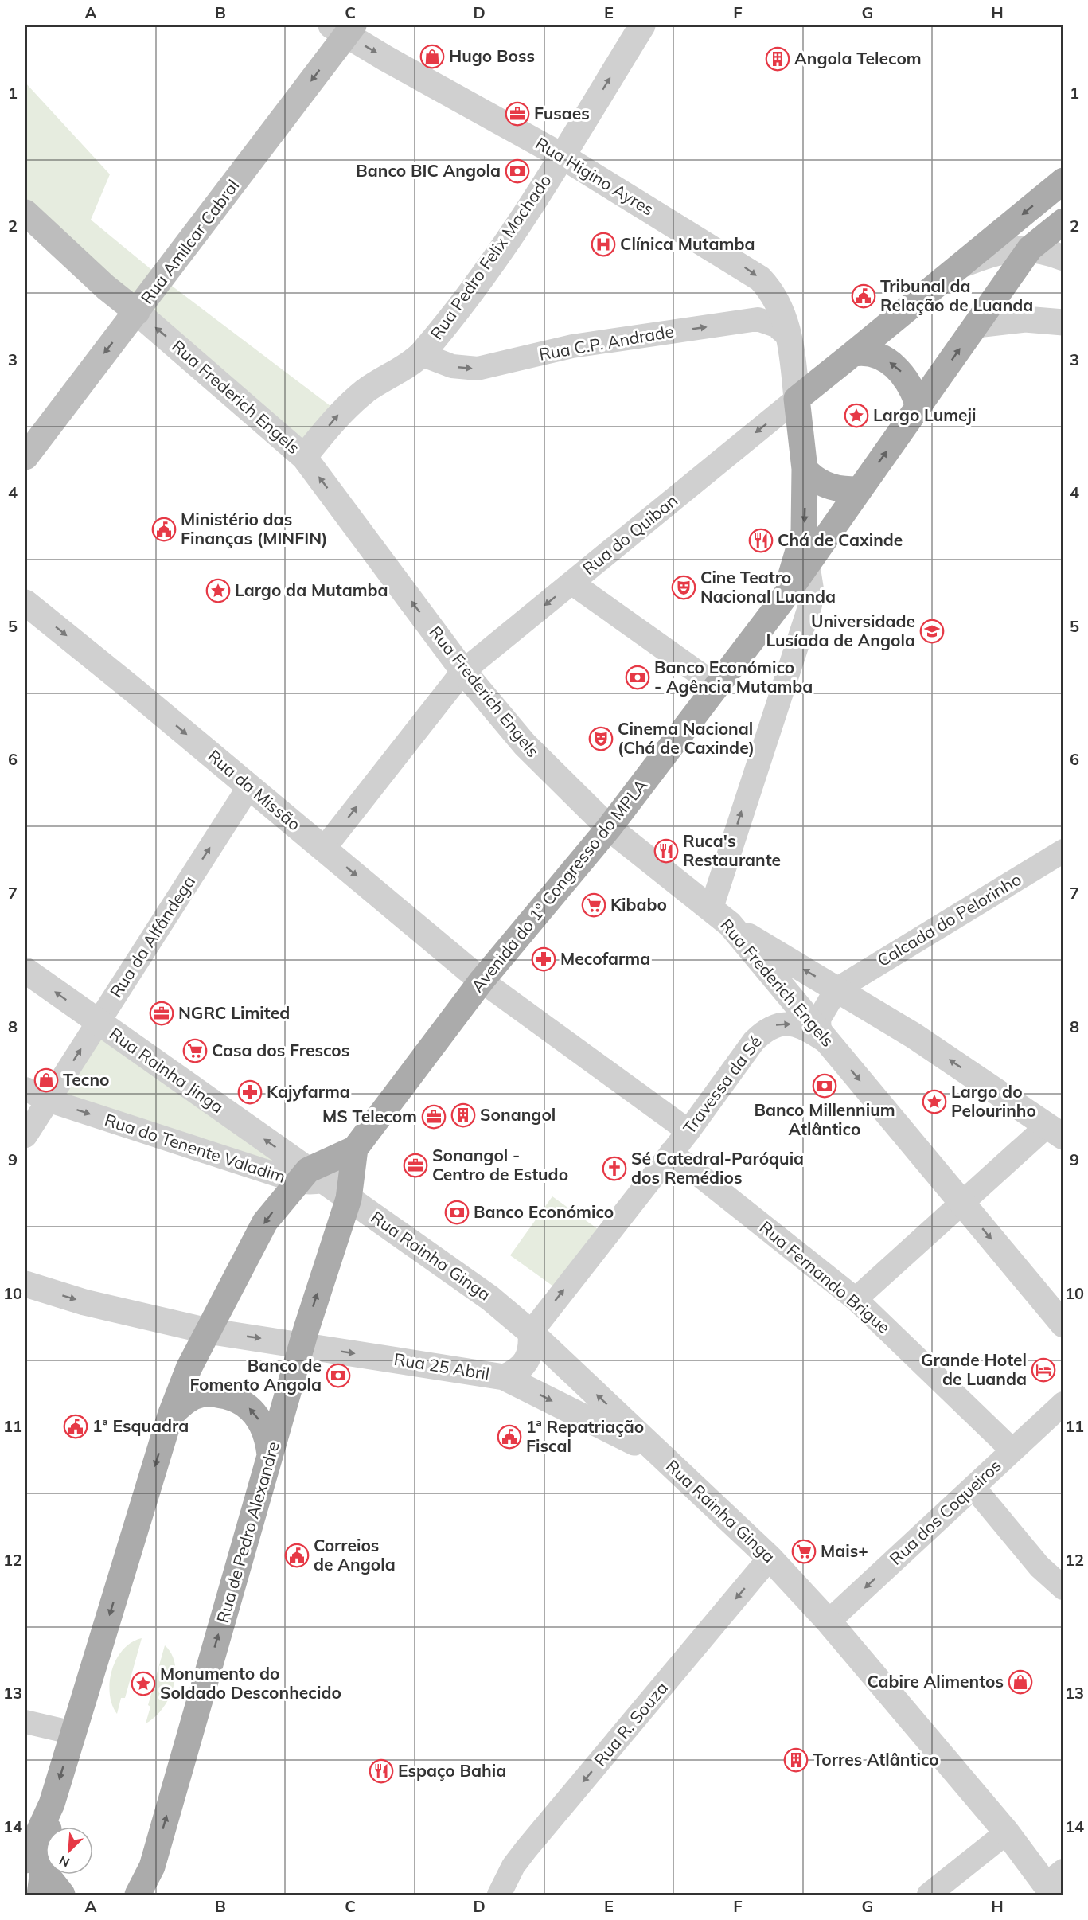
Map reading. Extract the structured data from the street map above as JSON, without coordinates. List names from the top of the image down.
{
  "streets": {
    "main road": ["Rua Amilcar Cabral", "Avenida do 1º Congresso do MPLA", "Rua de Pedro Alexandre"],
    "street": [
      "Rua Higino Ayres",
      "Rua Pedro Felix Machado",
      "Rua C.P. Andrade",
      "Rua Frederich Engels",
      "Rua do Quiban",
      "Rua da Missão",
      "Calcada do Pelorinho",
      "Rua da Alfândega",
      "Rua Rainha Jinga",
      "Travessa da Sé",
      "Rua do Tenente Valadim",
      "Rua Rainha Ginga",
      "Rua Fernando Brigue",
      "Rua 25 Abril",
      "Rua dos Coqueiros",
      "Rua R. Souza"
    ]
  },
  "crossings": [
    ["Rua Higino Ayres", "Rua Amilcar Cabral"],
    ["Rua Higino Ayres", "Rua Pedro Felix Machado"],
    ["Rua Higino Ayres", "Rua C.P. Andrade"],
    ["Rua Higino Ayres", "Rua do Quiban"],
    ["Rua Higino Ayres", "Avenida do 1º Congresso do MPLA"],
    ["Rua Amilcar Cabral", "Rua Frederich Engels"],
    ["Rua Pedro Felix Machado", "Rua C.P. Andrade"],
    ["Rua Pedro Felix Machado", "Rua Frederich Engels"],
    ["Rua Frederich Engels", "Rua do Quiban"],
    ["Rua Frederich Engels", "Avenida do 1º Congresso do MPLA"],
    ["Rua Frederich Engels", "Travessa da Sé"],
    ["Rua do Quiban", "Rua da Missão"],
    ["Rua do Quiban", "Avenida do 1º Congresso do MPLA"],
    ["Rua da Missão", "Avenida do 1º Congresso do MPLA"],
    ["Rua da Missão", "Rua da Alfândega"],
    ["Avenida do 1º Congresso do MPLA", "Rua Rainha Jinga"],
    ["Avenida do 1º Congresso do MPLA", "Rua do Tenente Valadim"],
    ["Avenida do 1º Congresso do MPLA", "Rua Rainha Ginga"],
    ["Avenida do 1º Congresso do MPLA", "Rua de Pedro Alexandre"],
    ["Rua da Alfândega", "Rua Rainha Jinga"],
    ["Rua da Alfândega", "Rua do Tenente Valadim"],
    ["Rua Rainha Jinga", "Rua do Tenente Valadim"],
    ["Rua Rainha Jinga", "Rua Rainha Ginga"],
    ["Travessa da Sé", "Rua Rainha Ginga"],
    ["Travessa da Sé", "Rua Fernando Brigue"],
    ["Rua do Tenente Valadim", "Rua Rainha Ginga"],
    ["Rua Rainha Ginga", "Rua 25 Abril"],
    ["Rua Rainha Ginga", "Rua dos Coqueiros"],
    ["Rua Rainha Ginga", "Rua de Pedro Alexandre"],
    ["Rua Rainha Ginga", "Rua R. Souza"],
    ["Rua Fernando Brigue", "Rua dos Coqueiros"],
    ["Rua 25 Abril", "Rua de Pedro Alexandre"]
  ],
  "one_way": [
    "Rua Higino Ayres",
    "Rua Amilcar Cabral",
    "Rua Pedro Felix Machado",
    "Rua C.P. Andrade",
    "Rua da Missão",
    "Rua da Alfândega",
    "Rua Rainha Jinga",
    "Travessa da Sé",
    "Rua do Tenente Valadim",
    "Rua 25 Abril",
    "Rua dos Coqueiros",
    "Rua R. Souza"
  ],
  "places": {
    "shop": ["Hugo Boss", "Tecno", "Cabire Alimentos"],
    "building": ["Angola Telecom", "Sonangol", "Torres Atlântico"],
    "office": [
      "Fusaes",
      "NGRC Limited",
      "MS Telecom",
      "Sonangol - Centro de Estudo"
    ],
    "bank": [
      "Banco BIC Angola",
      "Banco Económico - Agência Mutamba",
      "Banco Millennium Atlântico",
      "Banco Económico",
      "Banco de Fomento Angola"
    ],
    "hospital": ["Clínica Mutamba"],
    "public building": [
      "Tribunal da Relação de Luanda",
      "Ministério das Finanças (MINFIN)",
      "1ª Esquadra",
      "1ª Repatriação Fiscal",
      "Correios de Angola"
    ],
    "place": [
      "Largo Lumeji",
      "Largo da Mutamba",
      "Largo do Pelourinho",
      "Monumento do Soldado Desconhecido"
    ],
    "restaurant": ["Chá de Caxinde", "Ruca's Restaurante", "Espaço Bahia"],
    "theatre": ["Cine Teatro Nacional Luanda", "Cinema Nacional (Chá de Caxinde)"],
    "school or university": ["Universidade Lusíada de Angola"],
    "supermarket": ["Kibabo", "Casa dos Frescos", "Mais+"],
    "pharmacy": ["Mecofarma", "Kajyfarma"],
    "church": ["Sé Catedral-Paróquia dos Remédios"],
    "hotel": ["Grande Hotel de Luanda"]
  },
  "north": "bottom left",
  "grid": {
    "columns": [
      "A",
      "B",
      "C",
      "D",
      "E",
      "F",
      "G",
      "H"
    ],
    "rows": [
      "1",
      "2",
      "3",
      "4",
      "5",
      "6",
      "7",
      "8",
      "9",
      "10",
      "11",
      "12",
      "13",
      "14"
    ]
  }
}
